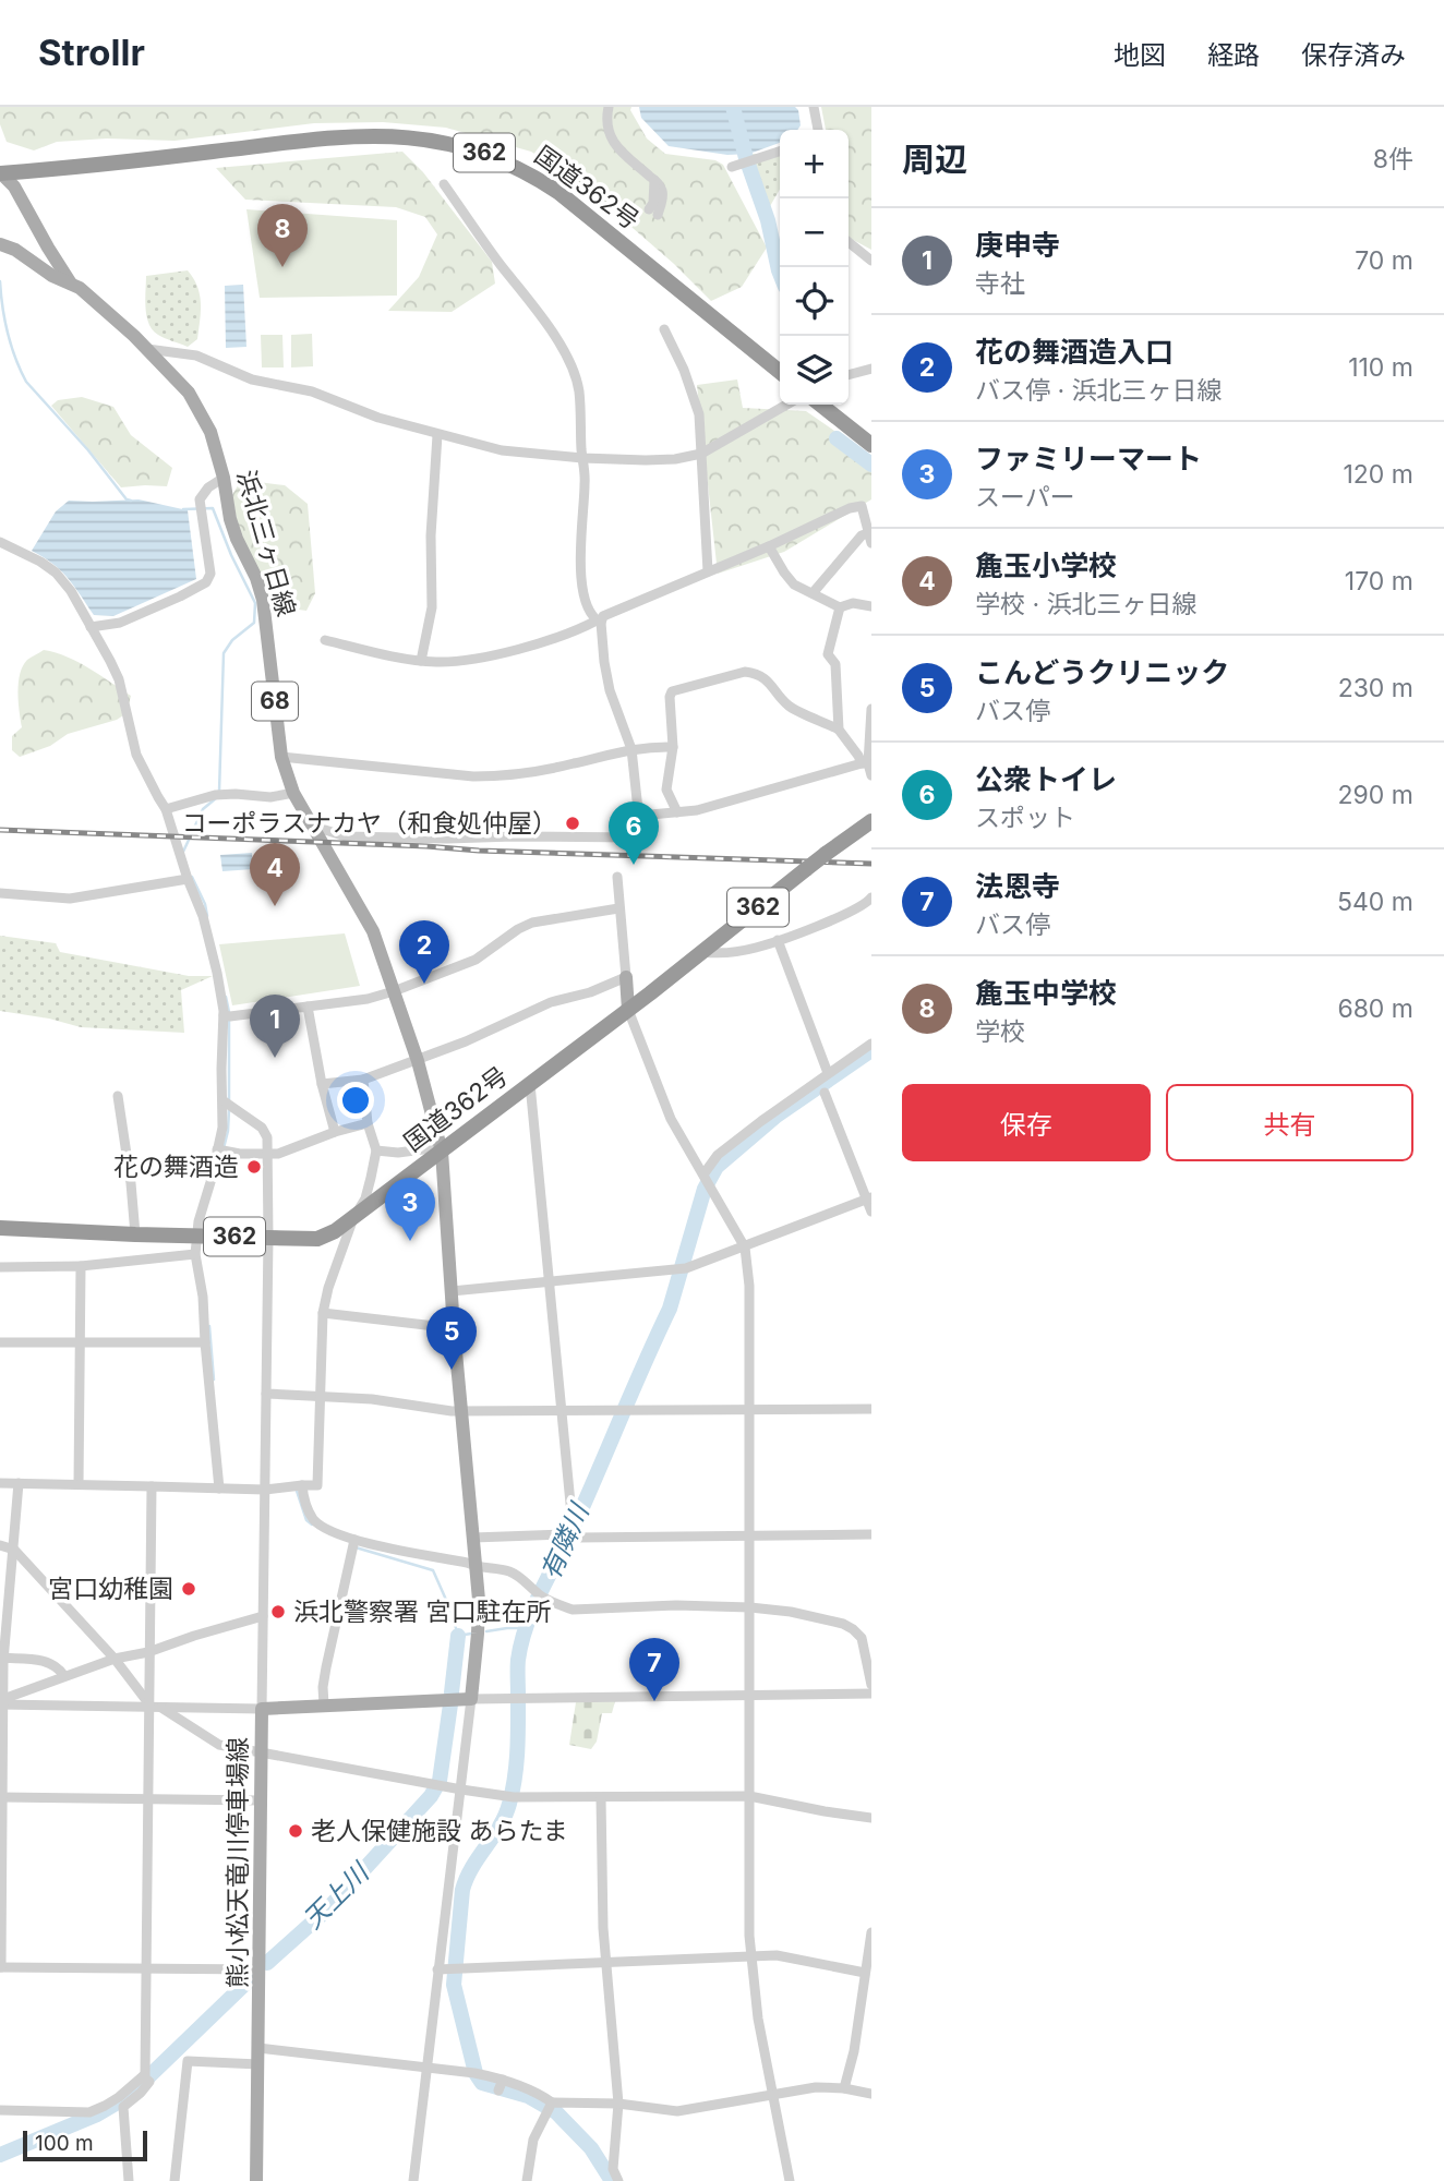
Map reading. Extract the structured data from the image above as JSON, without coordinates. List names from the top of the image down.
{
  "streets": {
    "highway": ["362", "国道362号"],
    "main road": ["浜北三ヶ日線", "68", "熊小松天竜川停車場線"]
  },
  "crossings": [
    ["国道362号", "浜北三ヶ日線"]
  ],
  "water": ["有隣川", "天上川"],
  "places": [
    "コーポラスナカヤ（和食処仲屋）",
    "花の舞酒造",
    "宮口幼稚園",
    "浜北警察署 宮口駐在所",
    "老人保健施設 あらたま"
  ],
  "scale_bar": "100 m",
  "page": {
    "header": "Strollr",
    "nav": ["地図", "経路", "保存済み"],
    "heading": ["周辺", "8件"],
    "map_buttons": ["+", "−"],
    "pins": [
      "8",
      "6",
      "4",
      "2",
      "1",
      "3",
      "5",
      "7"
    ],
    "list": [
      {
        "mark": "1",
        "name": "庚申寺",
        "note": "寺社",
        "value": "70 m"
      },
      {
        "mark": "2",
        "name": "花の舞酒造入口",
        "note": "バス停 · 浜北三ヶ日線",
        "value": "110 m"
      },
      {
        "mark": "3",
        "name": "ファミリーマート",
        "note": "スーパー",
        "value": "120 m"
      },
      {
        "mark": "4",
        "name": "麁玉小学校",
        "note": "学校 · 浜北三ヶ日線",
        "value": "170 m"
      },
      {
        "mark": "5",
        "name": "こんどうクリニック",
        "note": "バス停",
        "value": "230 m"
      },
      {
        "mark": "6",
        "name": "公衆トイレ",
        "note": "スポット",
        "value": "290 m"
      },
      {
        "mark": "7",
        "name": "法恩寺",
        "note": "バス停",
        "value": "540 m"
      },
      {
        "mark": "8",
        "name": "麁玉中学校",
        "note": "学校",
        "value": "680 m"
      }
    ],
    "buttons": ["保存", "共有"],
    "scale": "100 m"
  }
}
